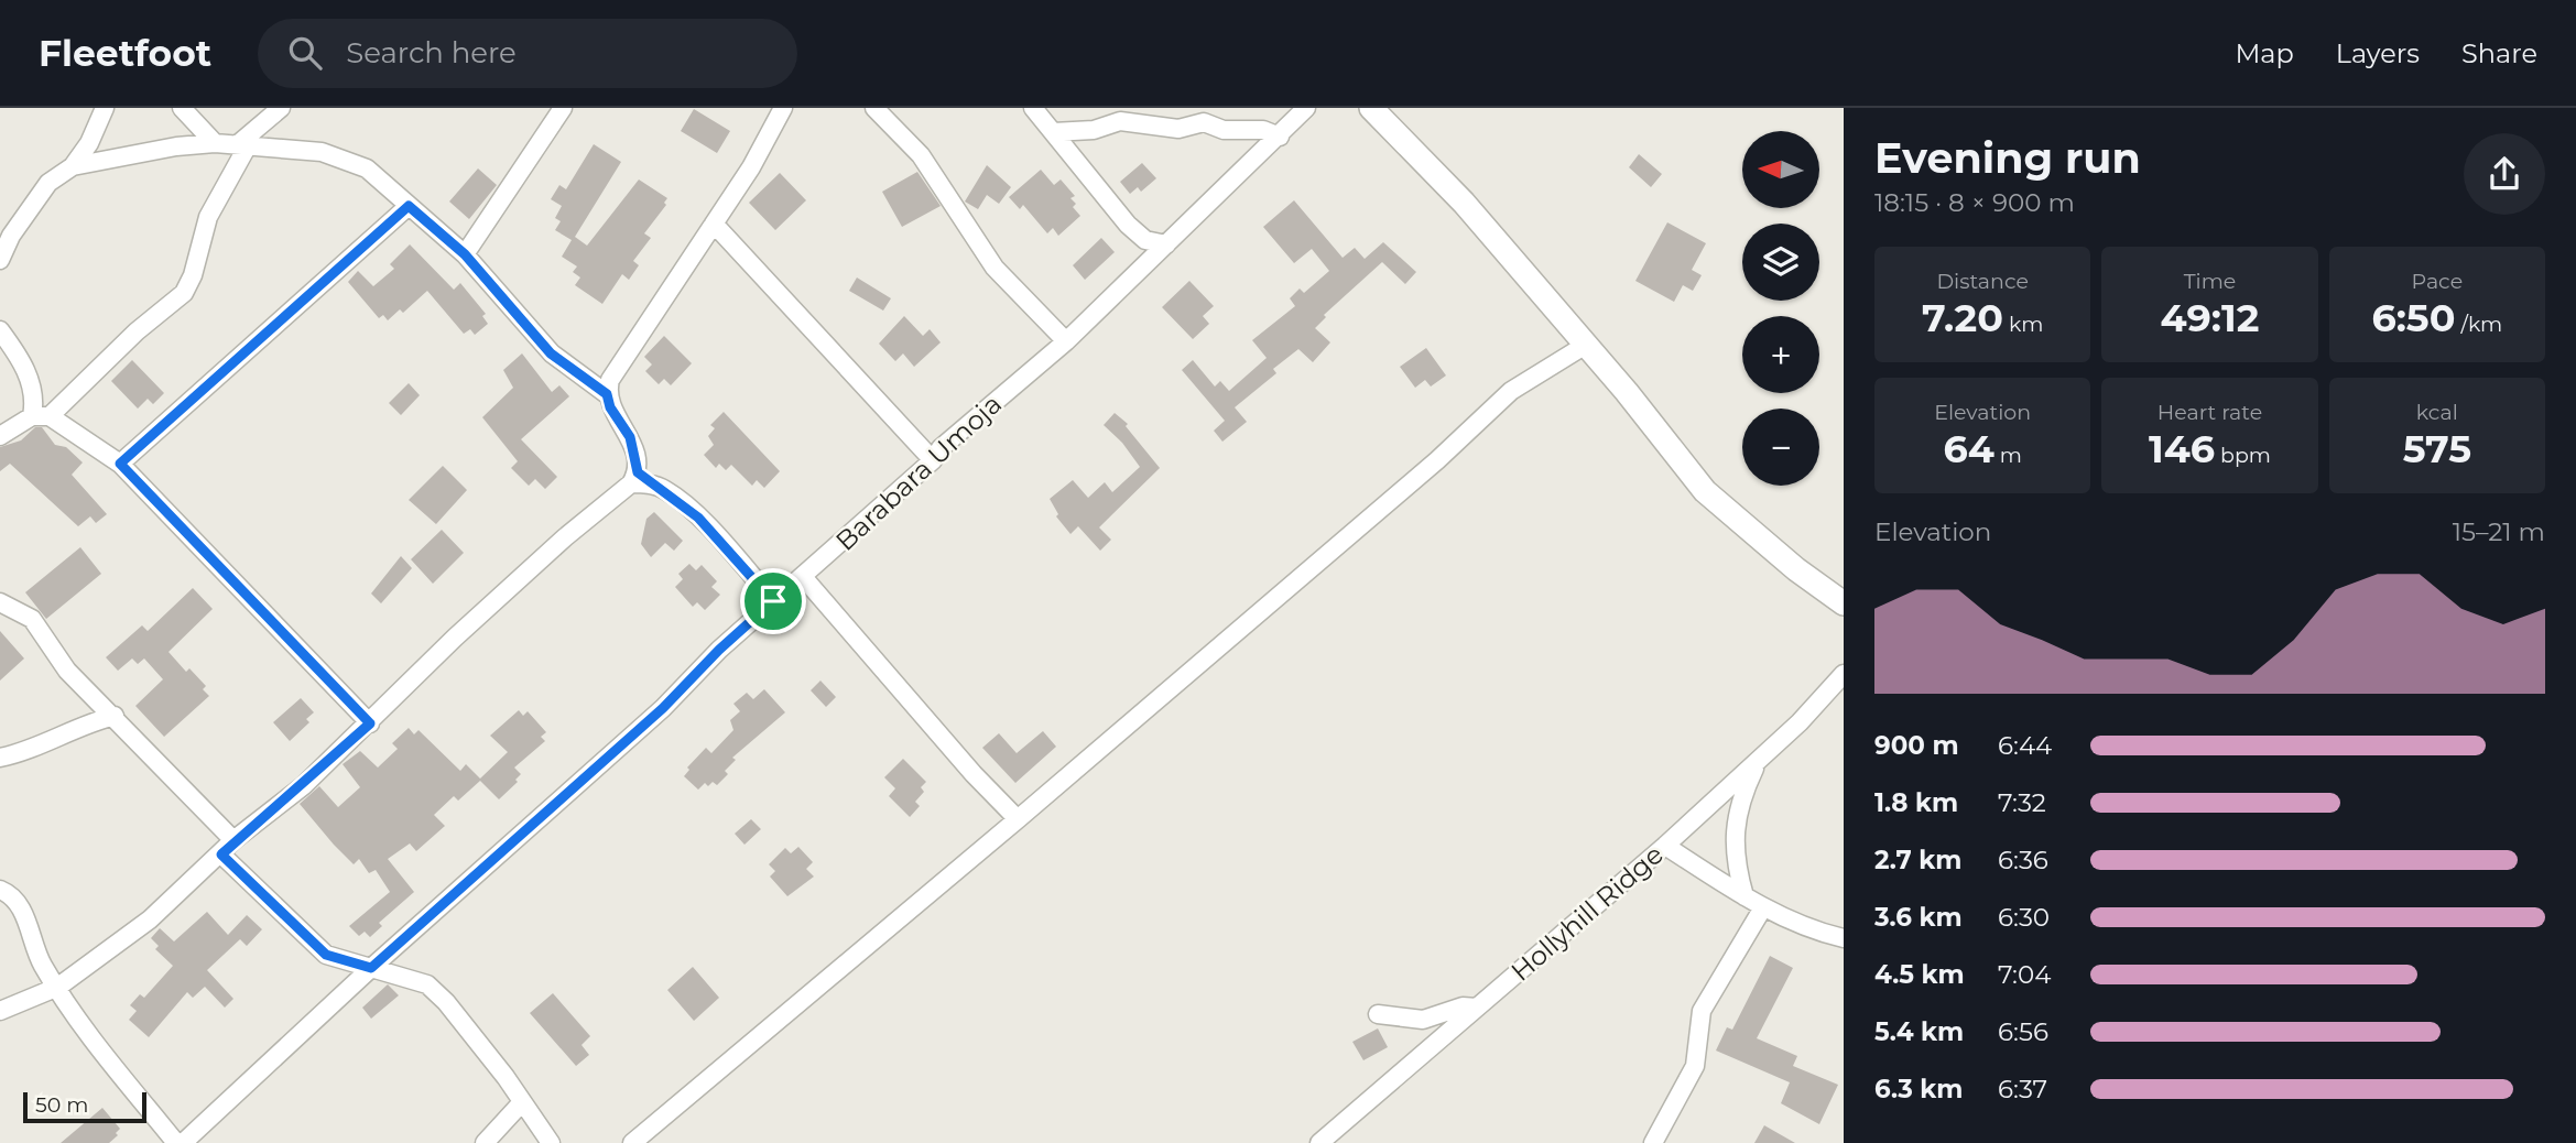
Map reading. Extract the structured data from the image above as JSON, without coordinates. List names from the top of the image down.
{
  "streets": {
    "street": ["Barabara Umoja", "Hollyhill Ridge"]
  },
  "scale_bar": "50 m",
  "north": "left",
  "page": {
    "header": "Fleetfoot",
    "search": "Search here",
    "nav": ["Map", "Layers", "Share"],
    "heading": ["Evening run", "18:15 · 8 × 900 m"],
    "map_buttons": ["+", "−"],
    "stats": [
      ["Distance", "7.20 km"],
      ["Time", "49:12"],
      ["Pace", "6:50 /km"],
      ["Elevation", "64 m"],
      ["Heart rate", "146 bpm"],
      ["kcal", "575"]
    ],
    "chart": ["Elevation", "15–21 m"],
    "list": [
      {
        "name": "900 m",
        "note": "6:44"
      },
      {
        "name": "1.8 km",
        "note": "7:32"
      },
      {
        "name": "2.7 km",
        "note": "6:36"
      },
      {
        "name": "3.6 km",
        "note": "6:30"
      },
      {
        "name": "4.5 km",
        "note": "7:04"
      },
      {
        "name": "5.4 km",
        "note": "6:56"
      },
      {
        "name": "6.3 km",
        "note": "6:37"
      }
    ],
    "scale": "50 m"
  }
}
